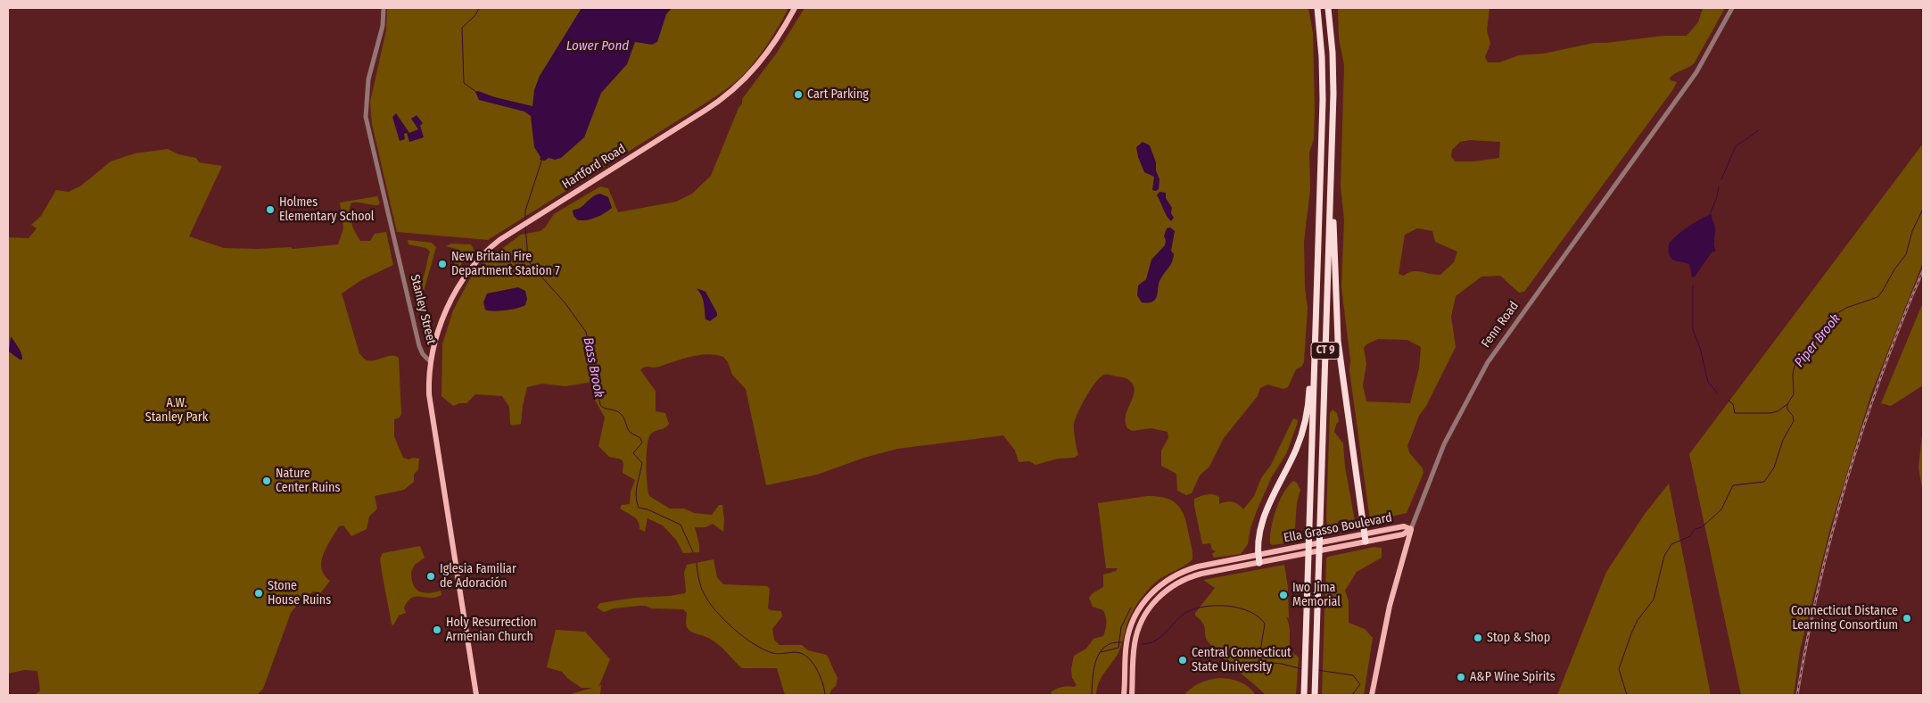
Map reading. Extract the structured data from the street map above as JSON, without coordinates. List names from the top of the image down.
{
  "streets": {
    "highway": ["CT 9"],
    "main road": [
      "Hartford Road",
      "Stanley Street",
      "Fenn Road",
      "Ella Grasso Boulevard"
    ]
  },
  "crossings": [
    ["Hartford Road", "Stanley Street"],
    ["Fenn Road", "Ella Grasso Boulevard"]
  ],
  "water": ["Lower Pond", "Piper Brook", "Bass Brook"],
  "parks": ["A.W. Stanley Park"],
  "places": [
    "Cart Parking",
    "Holmes Elementary School",
    "New Britain Fire Department Station 7",
    "Nature Center Ruins",
    "Iglesia Familiar de Adoración",
    "Stone House Ruins",
    "Iwo Jima Memorial",
    "Connecticut Distance Learning Consortium",
    "Holy Resurrection Armenian Church",
    "Stop & Shop",
    "Central Connecticut State University",
    "A&P Wine Spirits"
  ]
}
